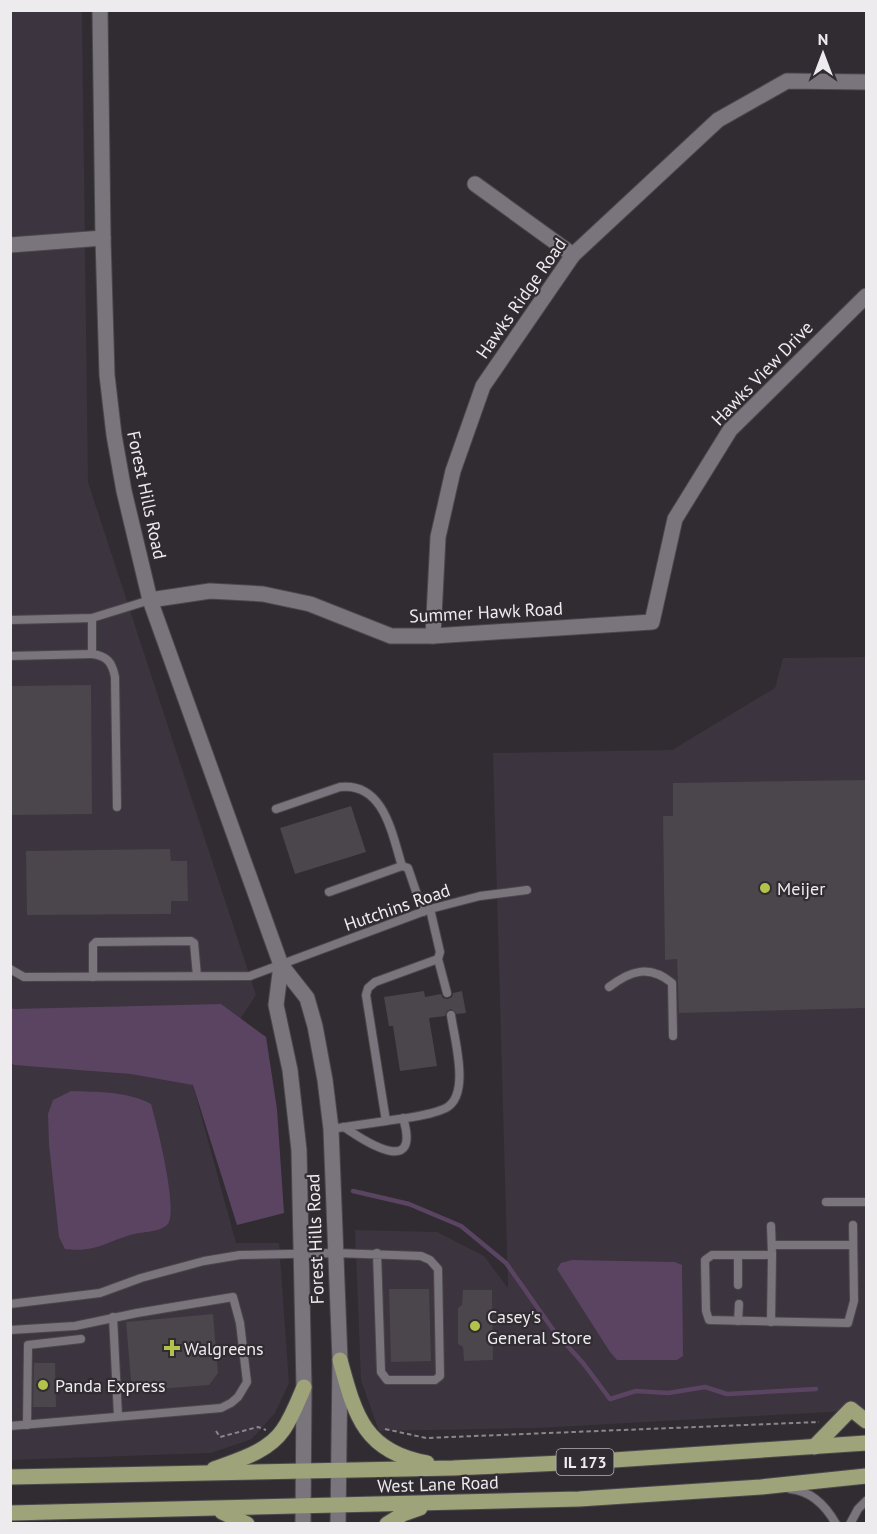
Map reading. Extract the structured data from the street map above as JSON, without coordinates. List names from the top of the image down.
{
  "streets": {
    "main road": ["IL 173", "West Lane Road"],
    "street": [
      "Hawks Ridge Road",
      "Hawks View Drive",
      "Forest Hills Road",
      "Summer Hawk Road"
    ],
    "lane": ["Hutchins Road"]
  },
  "crossings": [
    ["Hawks Ridge Road", "Summer Hawk Road"],
    ["Hawks View Drive", "Summer Hawk Road"],
    ["Forest Hills Road", "Summer Hawk Road"],
    ["Forest Hills Road", "Hutchins Road"],
    ["Forest Hills Road", "West Lane Road"]
  ],
  "places": {
    "other": ["Meijer", "Casey's General Store", "Panda Express"],
    "health": ["Walgreens"]
  },
  "north": "top"
}
